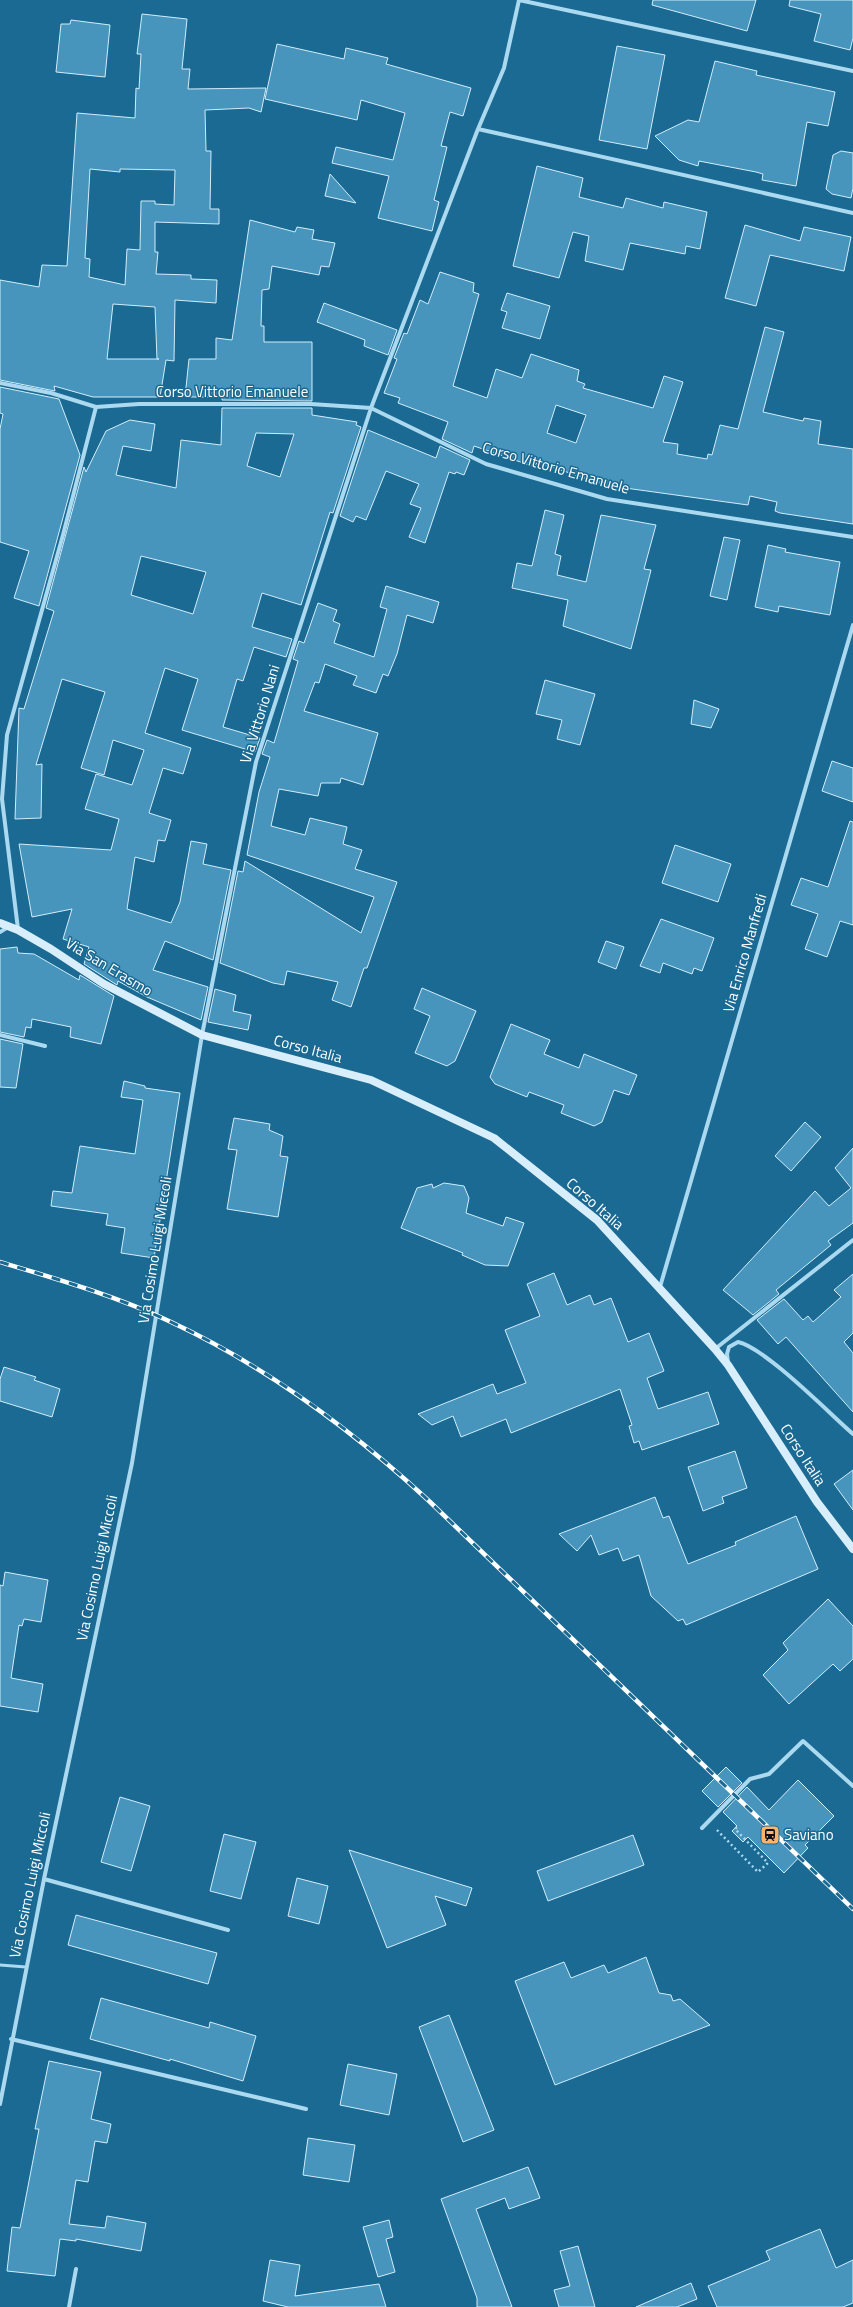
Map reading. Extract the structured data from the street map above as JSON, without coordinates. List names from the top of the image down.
{
  "streets": {
    "main road": ["Via San Erasmo", "Corso Italia"],
    "street": [
      "Corso Vittorio Emanuele",
      "Via Vittorio Nani",
      "Via Enrico Manfredi",
      "Via Cosimo Luigi Miccoli"
    ]
  },
  "crossings": [
    ["Corso Vittorio Emanuele", "Via Vittorio Nani"],
    ["Via Vittorio Nani", "Via San Erasmo"],
    ["Via Vittorio Nani", "Corso Italia"],
    ["Via Vittorio Nani", "Via Cosimo Luigi Miccoli"],
    ["Via Enrico Manfredi", "Corso Italia"],
    ["Via San Erasmo", "Corso Italia"],
    ["Via San Erasmo", "Via Cosimo Luigi Miccoli"],
    ["Corso Italia", "Via Cosimo Luigi Miccoli"]
  ],
  "places": {
    "station": ["Saviano"]
  }
}
